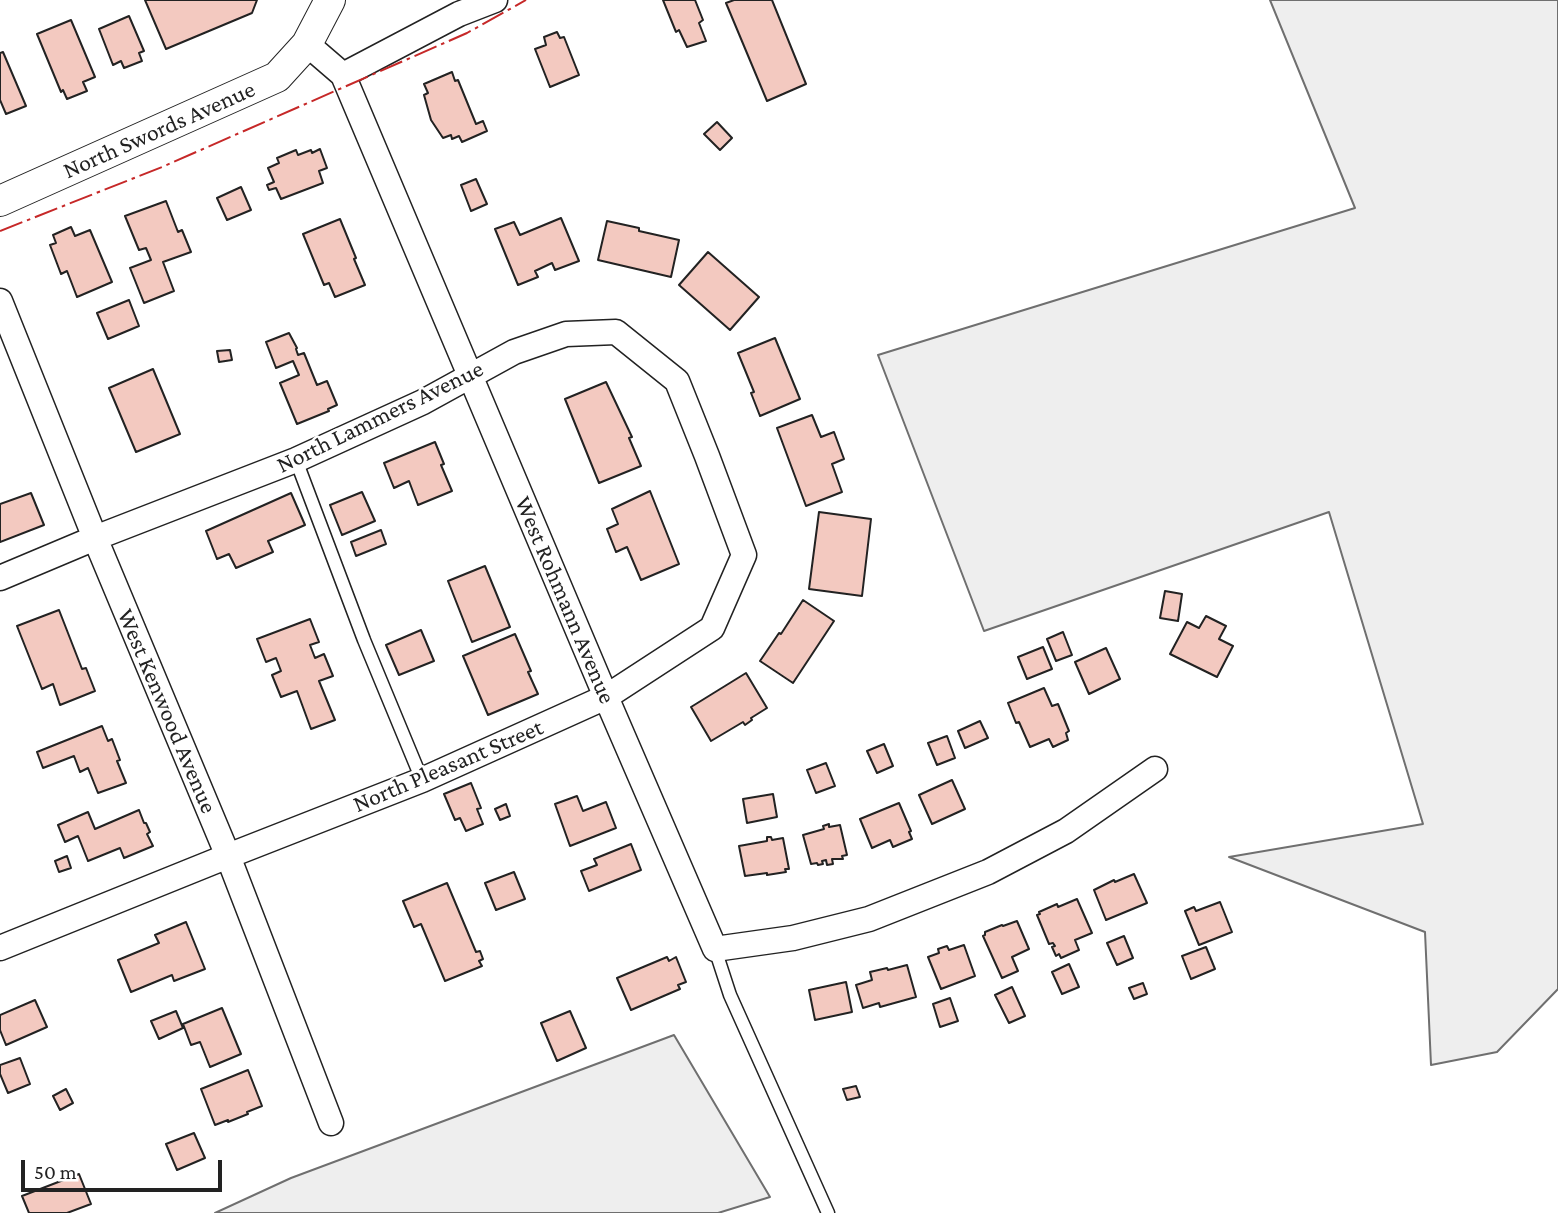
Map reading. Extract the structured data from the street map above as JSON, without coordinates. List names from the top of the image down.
{
  "streets": {
    "street": [
      "North Swords Avenue",
      "North Lammers Avenue",
      "West Rohmann Avenue",
      "West Kenwood Avenue",
      "North Pleasant Street"
    ]
  },
  "crossings": [
    ["North Swords Avenue", "West Rohmann Avenue"],
    ["North Lammers Avenue", "West Rohmann Avenue"],
    ["North Lammers Avenue", "West Kenwood Avenue"],
    ["North Lammers Avenue", "North Pleasant Street"],
    ["West Rohmann Avenue", "North Pleasant Street"],
    ["West Kenwood Avenue", "North Pleasant Street"]
  ],
  "scale_bar": "50 m"
}
